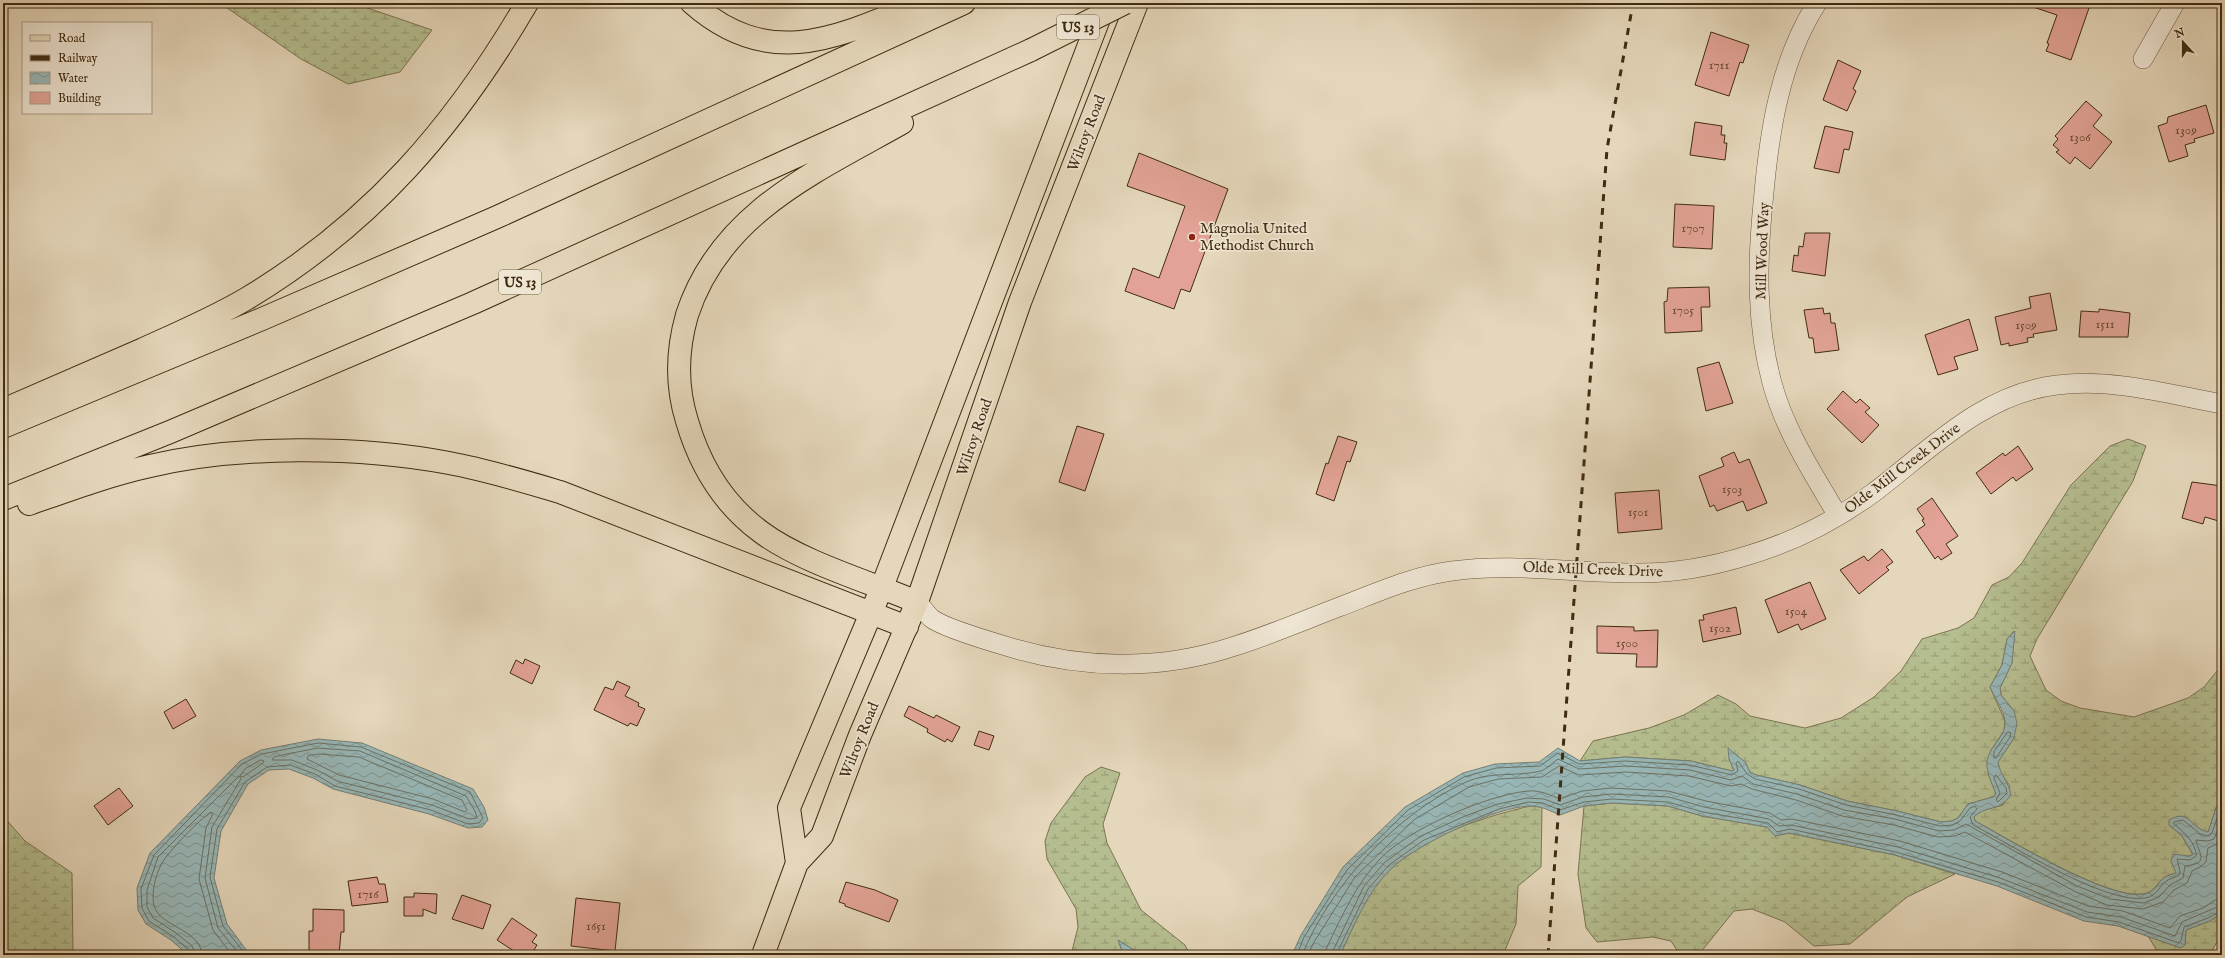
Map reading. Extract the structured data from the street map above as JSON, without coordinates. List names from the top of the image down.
{
  "streets": {
    "main road": ["US 13", "Wilroy Road"],
    "street": ["Mill Wood Way", "Olde Mill Creek Drive"]
  },
  "crossings": [
    ["Wilroy Road", "Olde Mill Creek Drive"],
    ["Mill Wood Way", "Olde Mill Creek Drive"]
  ],
  "places": ["Magnolia United Methodist Church"],
  "house_numbers": [
    "1711",
    "1309",
    "1306",
    "1707",
    "1705",
    "1511",
    "1509",
    "1503",
    "1501",
    "1504",
    "1502",
    "1500",
    "1716",
    "1651"
  ],
  "legend": [
    "Road",
    "Railway",
    "Water",
    "Building"
  ],
  "north": "top"
}
